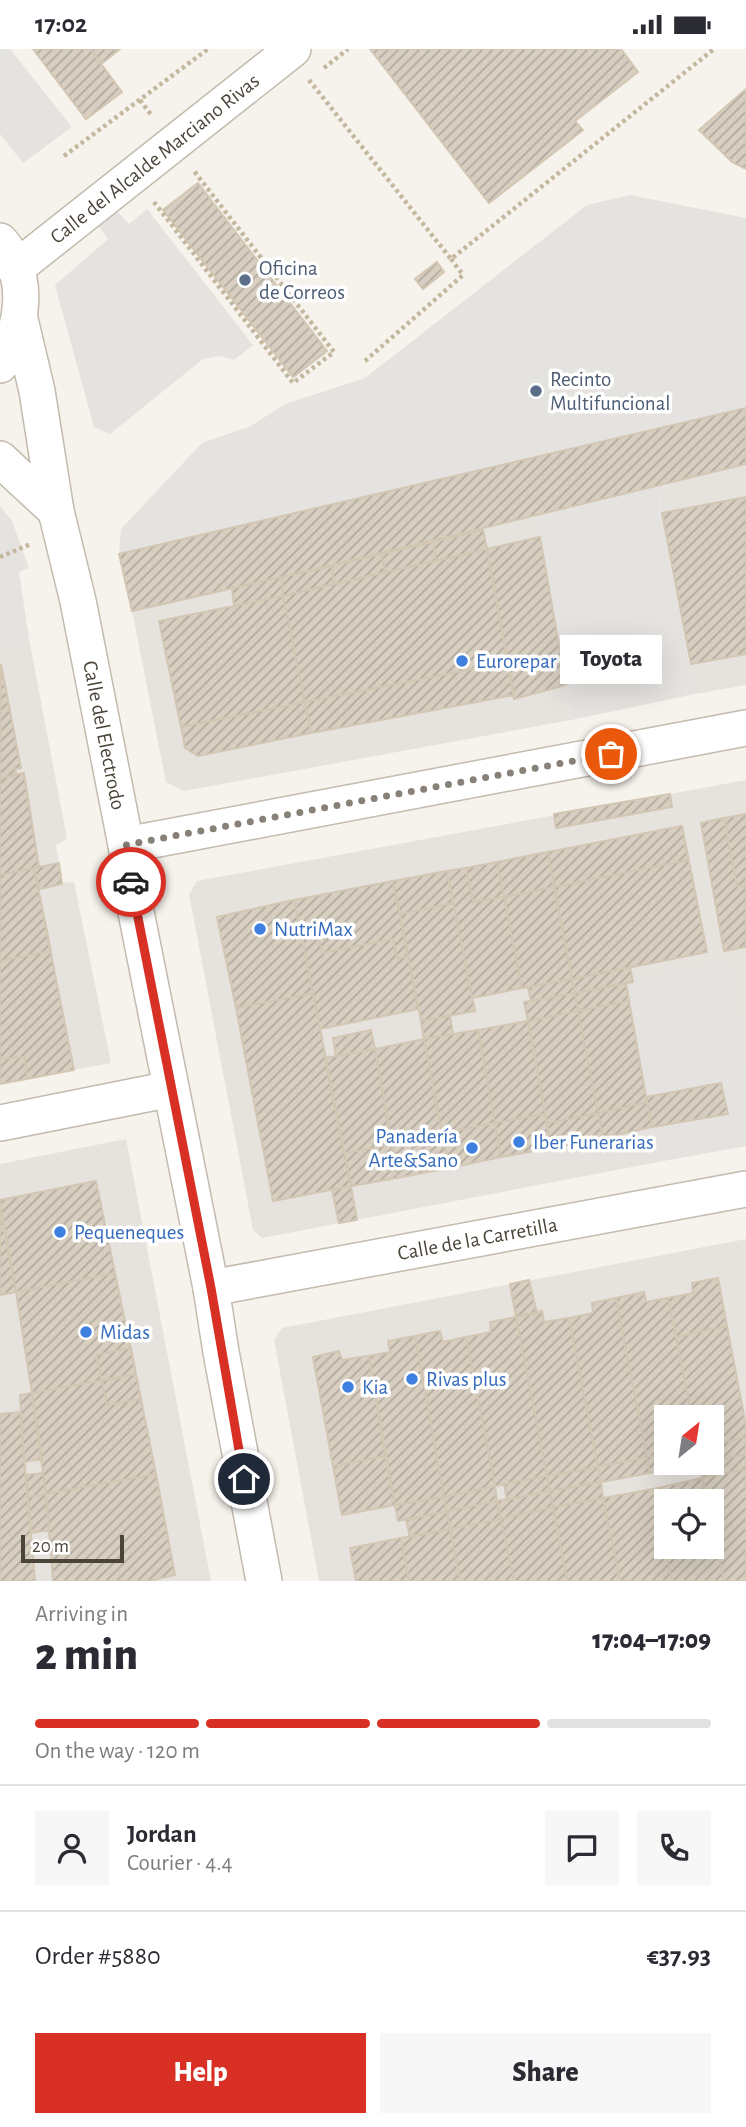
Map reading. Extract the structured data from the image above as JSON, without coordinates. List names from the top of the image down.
{
  "streets": {
    "street": ["Calle del Alcalde Marciano Rivas", "Calle del Electrodo", "Calle de la Carretilla"]
  },
  "crossings": [
    ["Calle del Electrodo", "Calle de la Carretilla"]
  ],
  "places": [
    "Oficina de Correos",
    "Recinto Multifuncional",
    "Eurorepar",
    "Toyota",
    "NutriMax",
    "Iber Funerarias",
    "Panadería Arte&Sano",
    "Pequeneques",
    "Midas",
    "Rivas plus",
    "Kia"
  ],
  "scale_bar": "20 m",
  "north": "top right",
  "page": {
    "status": "17:02",
    "bubble": "Toyota",
    "scale": "20 m",
    "heading": ["2 min", "Arriving in", "17:04–17:09"],
    "panel": [
      "Jordan",
      "Courier · 4.4",
      "Order #5880",
      "€37.93"
    ],
    "bar": "On the way · 120 m",
    "buttons": ["Help", "Share"]
  }
}
